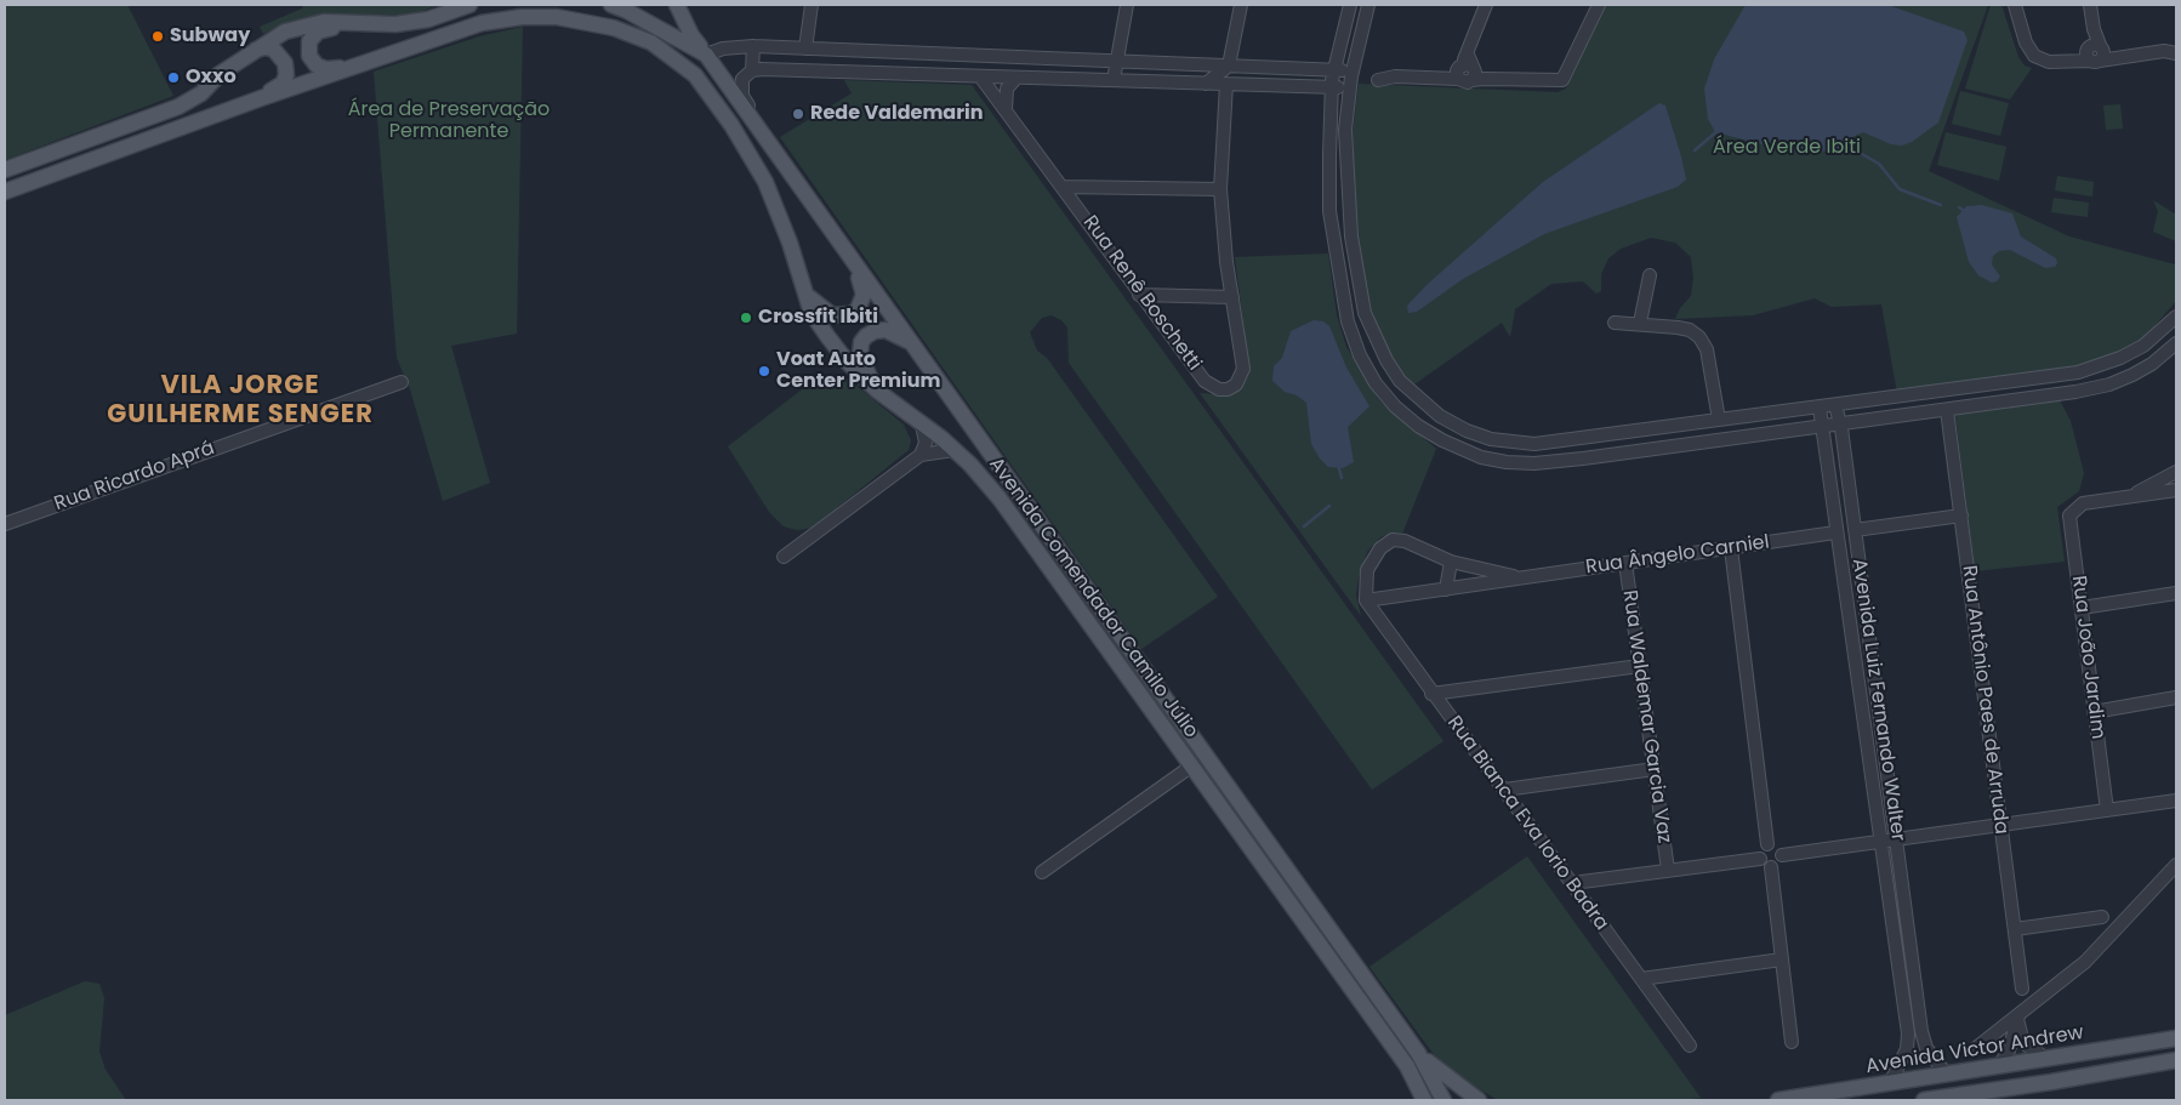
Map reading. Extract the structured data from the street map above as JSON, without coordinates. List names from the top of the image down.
{
  "streets": {
    "main road": ["Avenida Comendador Camilo Júlio", "Avenida Victor Andrew"],
    "street": [
      "Rua Renê Boschetti",
      "Rua Ricardo Aprá",
      "Rua Ângelo Carniel",
      "Rua João Jardim",
      "Avenida Luiz Fernando Walter",
      "Rua Antônio Paes de Arruda",
      "Rua Waldemar Garcia Vaz",
      "Rua Bianca Eva Iorio Badra"
    ]
  },
  "crossings": [
    ["Rua Ângelo Carniel", "Avenida Luiz Fernando Walter"],
    ["Rua Ângelo Carniel", "Rua Waldemar Garcia Vaz"],
    ["Rua Ângelo Carniel", "Rua Bianca Eva Iorio Badra"],
    ["Avenida Luiz Fernando Walter", "Avenida Victor Andrew"]
  ],
  "districts": ["VILA JORGE GUILHERME SENGER"],
  "parks": ["Área de Preservação Permanente", "Área Verde Ibiti"],
  "places": [
    "Subway",
    "Oxxo",
    "Rede Valdemarin",
    "Crossfit Ibiti",
    "Voat Auto Center Premium"
  ]
}
